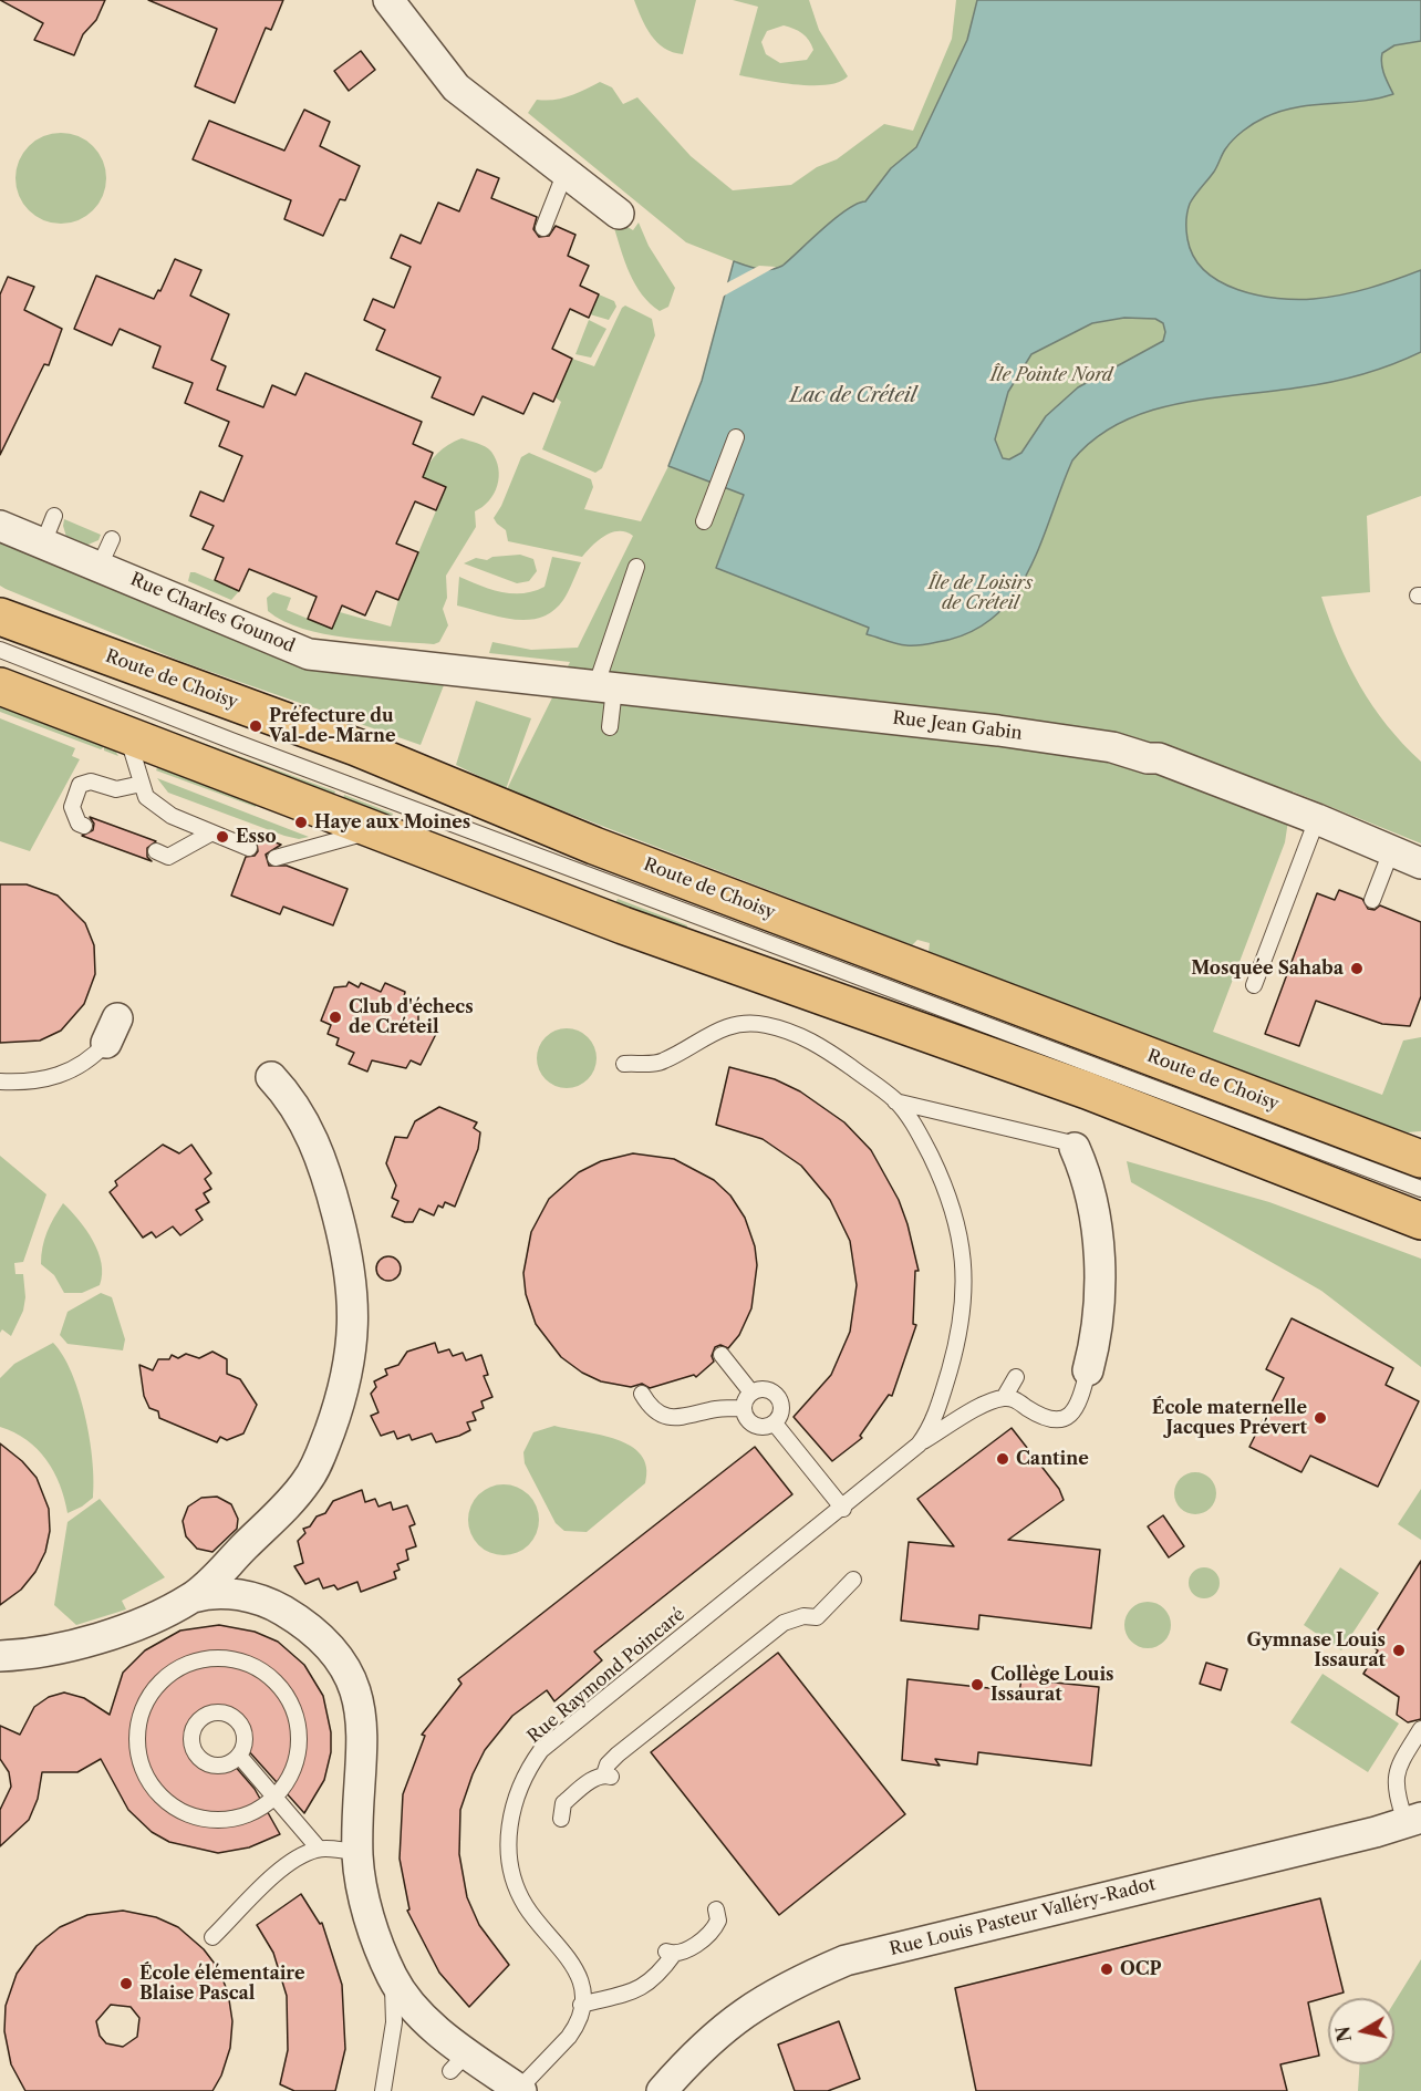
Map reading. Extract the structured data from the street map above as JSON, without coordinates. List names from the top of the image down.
{
  "streets": {
    "main road": ["Route de Choisy"],
    "street": ["Rue Charles Gounod", "Rue Jean Gabin", "Rue Louis Pasteur Valléry-Radot"],
    "lane": ["Rue Raymond Poincaré"]
  },
  "crossings": [
    ["Rue Charles Gounod", "Rue Jean Gabin"]
  ],
  "water": ["Lac de Créteil"],
  "parks": ["Île Pointe Nord", "Île de Loisirs de Créteil"],
  "places": [
    "Préfecture du Val-de-Marne",
    "Haye aux Moines",
    "Esso",
    "Mosquée Sahaba",
    "Club d'échecs de Créteil",
    "École maternelle Jacques Prévert",
    "Cantine",
    "Gymnase Louis Issaurat",
    "Collège Louis Issaurat",
    "OCP",
    "École élémentaire Blaise Pascal"
  ],
  "north": "left"
}
